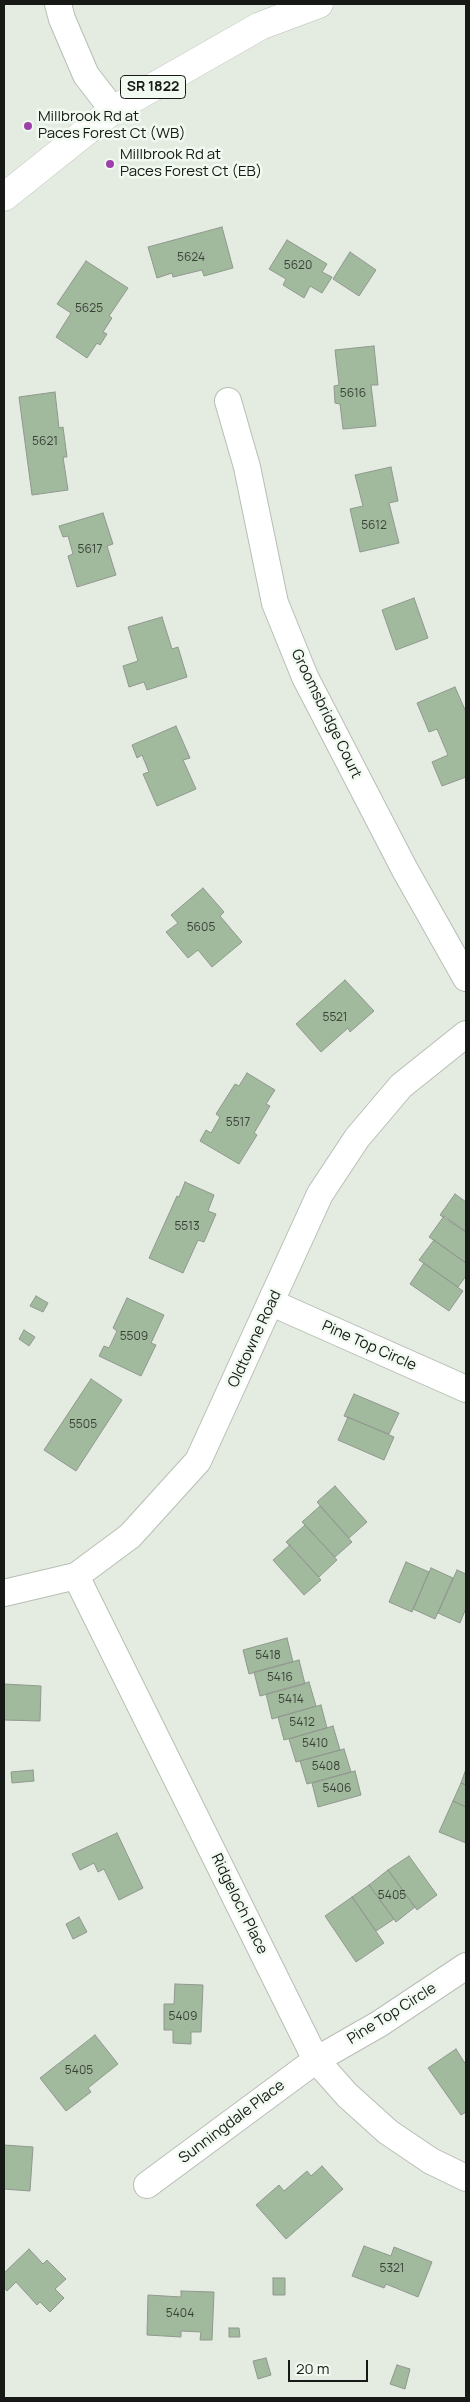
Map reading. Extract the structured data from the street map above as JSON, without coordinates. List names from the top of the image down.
{
  "streets": {
    "main road": ["SR 1822"],
    "street": [
      "Groomsbridge Court",
      "Oldtowne Road",
      "Pine Top Circle",
      "Ridgeloch Place",
      "Sunningdale Place"
    ]
  },
  "crossings": [
    ["Oldtowne Road", "Pine Top Circle"],
    ["Oldtowne Road", "Ridgeloch Place"],
    ["Pine Top Circle", "Ridgeloch Place"],
    ["Pine Top Circle", "Sunningdale Place"],
    ["Ridgeloch Place", "Sunningdale Place"]
  ],
  "places": ["Millbrook Rd at Paces Forest Ct (WB)", "Millbrook Rd at Paces Forest Ct (EB)"],
  "house_numbers": [
    "5624",
    "5620",
    "5625",
    "5616",
    "5621",
    "5612",
    "5617",
    "5605",
    "5521",
    "5517",
    "5513",
    "5509",
    "5505",
    "5418",
    "5416",
    "5414",
    "5412",
    "5410",
    "5408",
    "5406",
    "5405",
    "5409",
    "5405",
    "5321",
    "5404"
  ],
  "scale_bar": "20 m"
}
